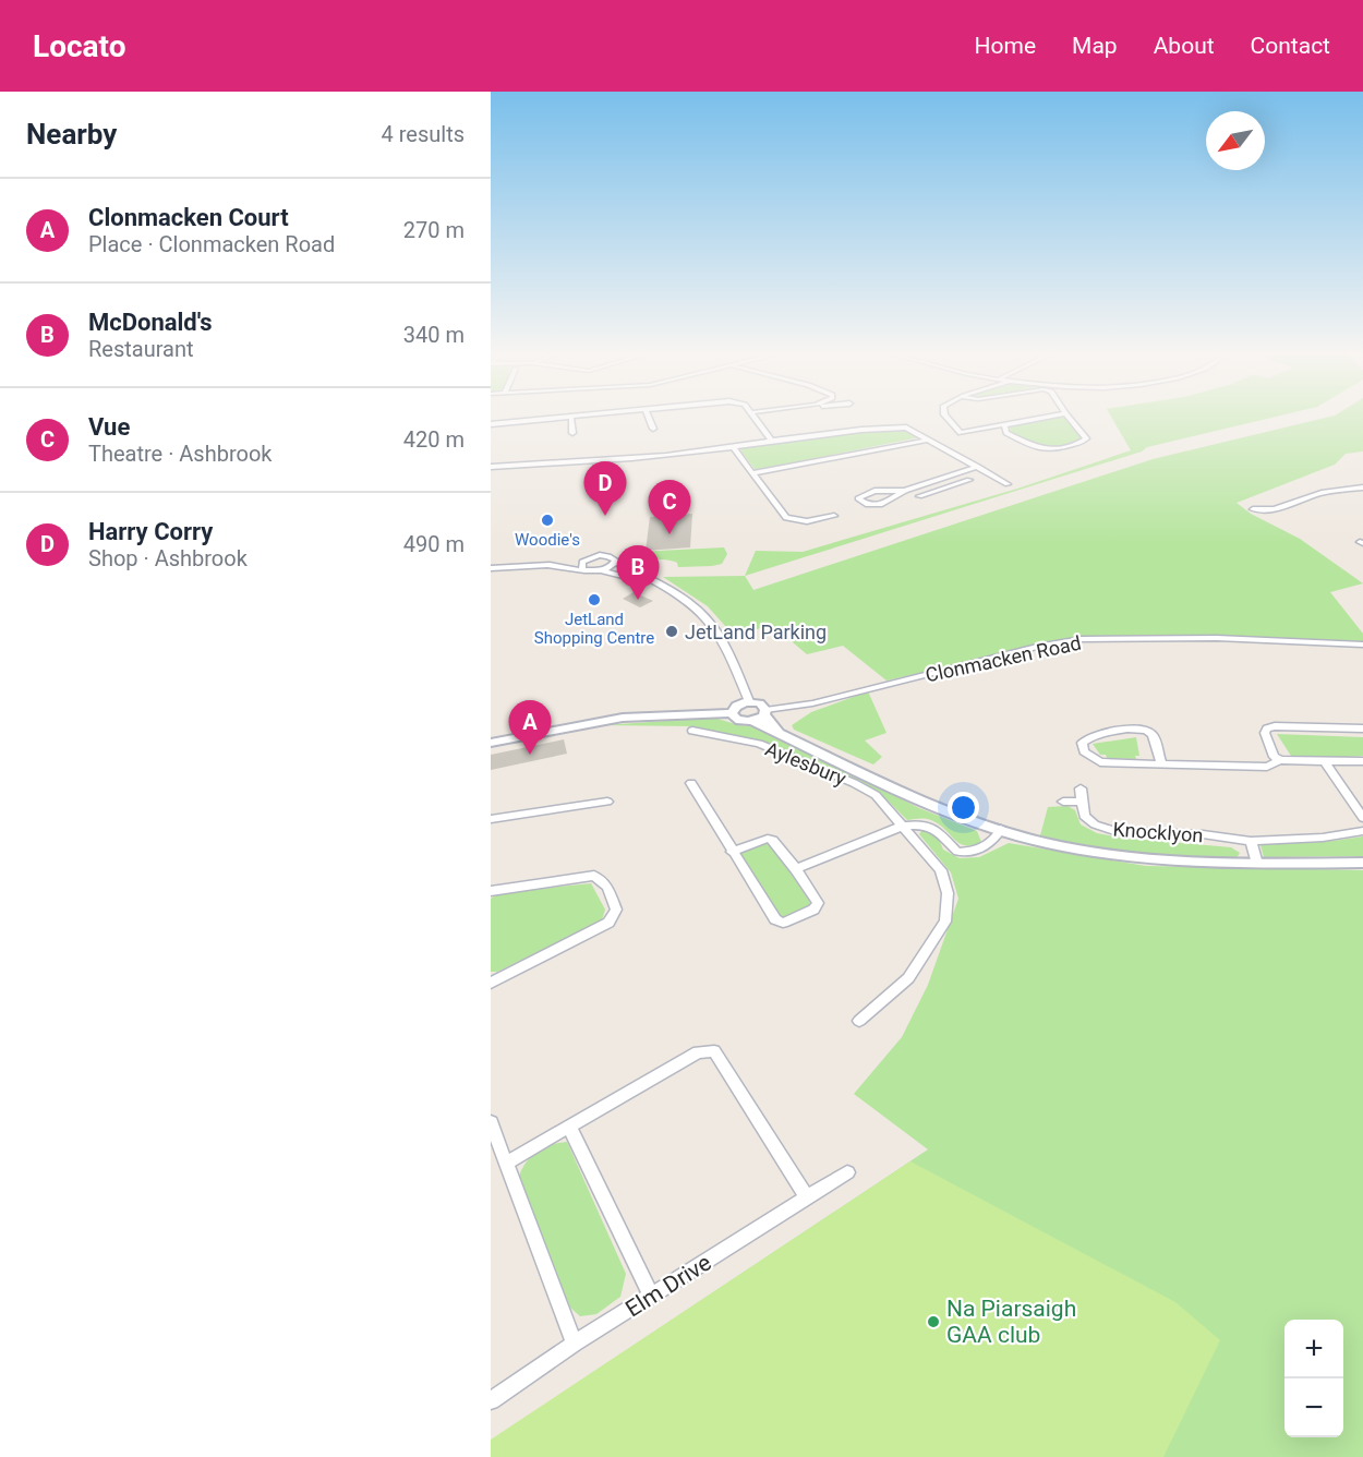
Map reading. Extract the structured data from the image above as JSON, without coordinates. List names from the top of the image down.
{
  "streets": {
    "street": [
      "Clonmacken Road",
      "Aylesbury",
      "Knocklyon",
      "Elm Drive"
    ]
  },
  "places": [
    "Woodie's",
    "JetLand Shopping Centre",
    "JetLand Parking",
    "Na Piarsaigh GAA club"
  ],
  "north": "bottom left",
  "page": {
    "header": "Locato",
    "nav": [
      "Home",
      "Map",
      "About",
      "Contact"
    ],
    "heading": ["Nearby", "4 results"],
    "list": [
      {
        "mark": "A",
        "name": "Clonmacken Court",
        "note": "Place · Clonmacken Road",
        "value": "270 m"
      },
      {
        "mark": "B",
        "name": "McDonald's",
        "note": "Restaurant",
        "value": "340 m"
      },
      {
        "mark": "C",
        "name": "Vue",
        "note": "Theatre · Ashbrook",
        "value": "420 m"
      },
      {
        "mark": "D",
        "name": "Harry Corry",
        "note": "Shop · Ashbrook",
        "value": "490 m"
      }
    ],
    "pins": [
      "D",
      "C",
      "B",
      "A"
    ],
    "map_buttons": ["+", "−"]
  }
}
